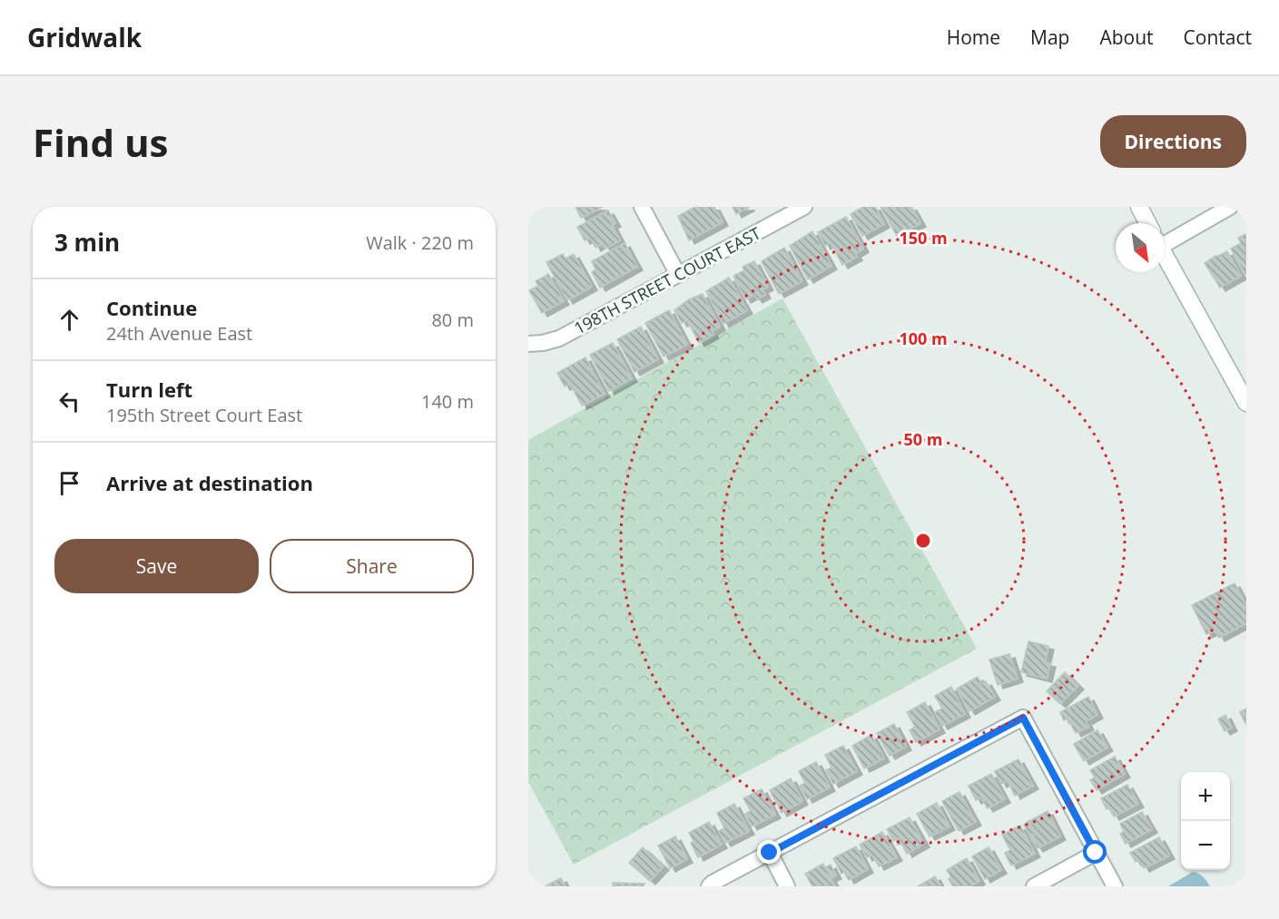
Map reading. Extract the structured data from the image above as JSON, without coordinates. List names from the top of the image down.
{
  "streets": {
    "street": ["198TH STREET COURT EAST"]
  },
  "north": "bottom right",
  "page": {
    "header": "Gridwalk",
    "nav": [
      "Home",
      "Map",
      "About",
      "Contact"
    ],
    "buttons": [
      "Directions",
      ["Save", "Share"]
    ],
    "title": "Find us",
    "heading": ["3 min", "Walk · 220 m"],
    "list": [
      ["Continue", "24th Avenue East", "80 m"],
      ["Turn left", "195th Street Court East", "140 m"],
      "Arrive at destination"
    ],
    "map_buttons": ["+", "−"]
  },
  "rings": ["150 m", "100 m", "50 m"]
}
